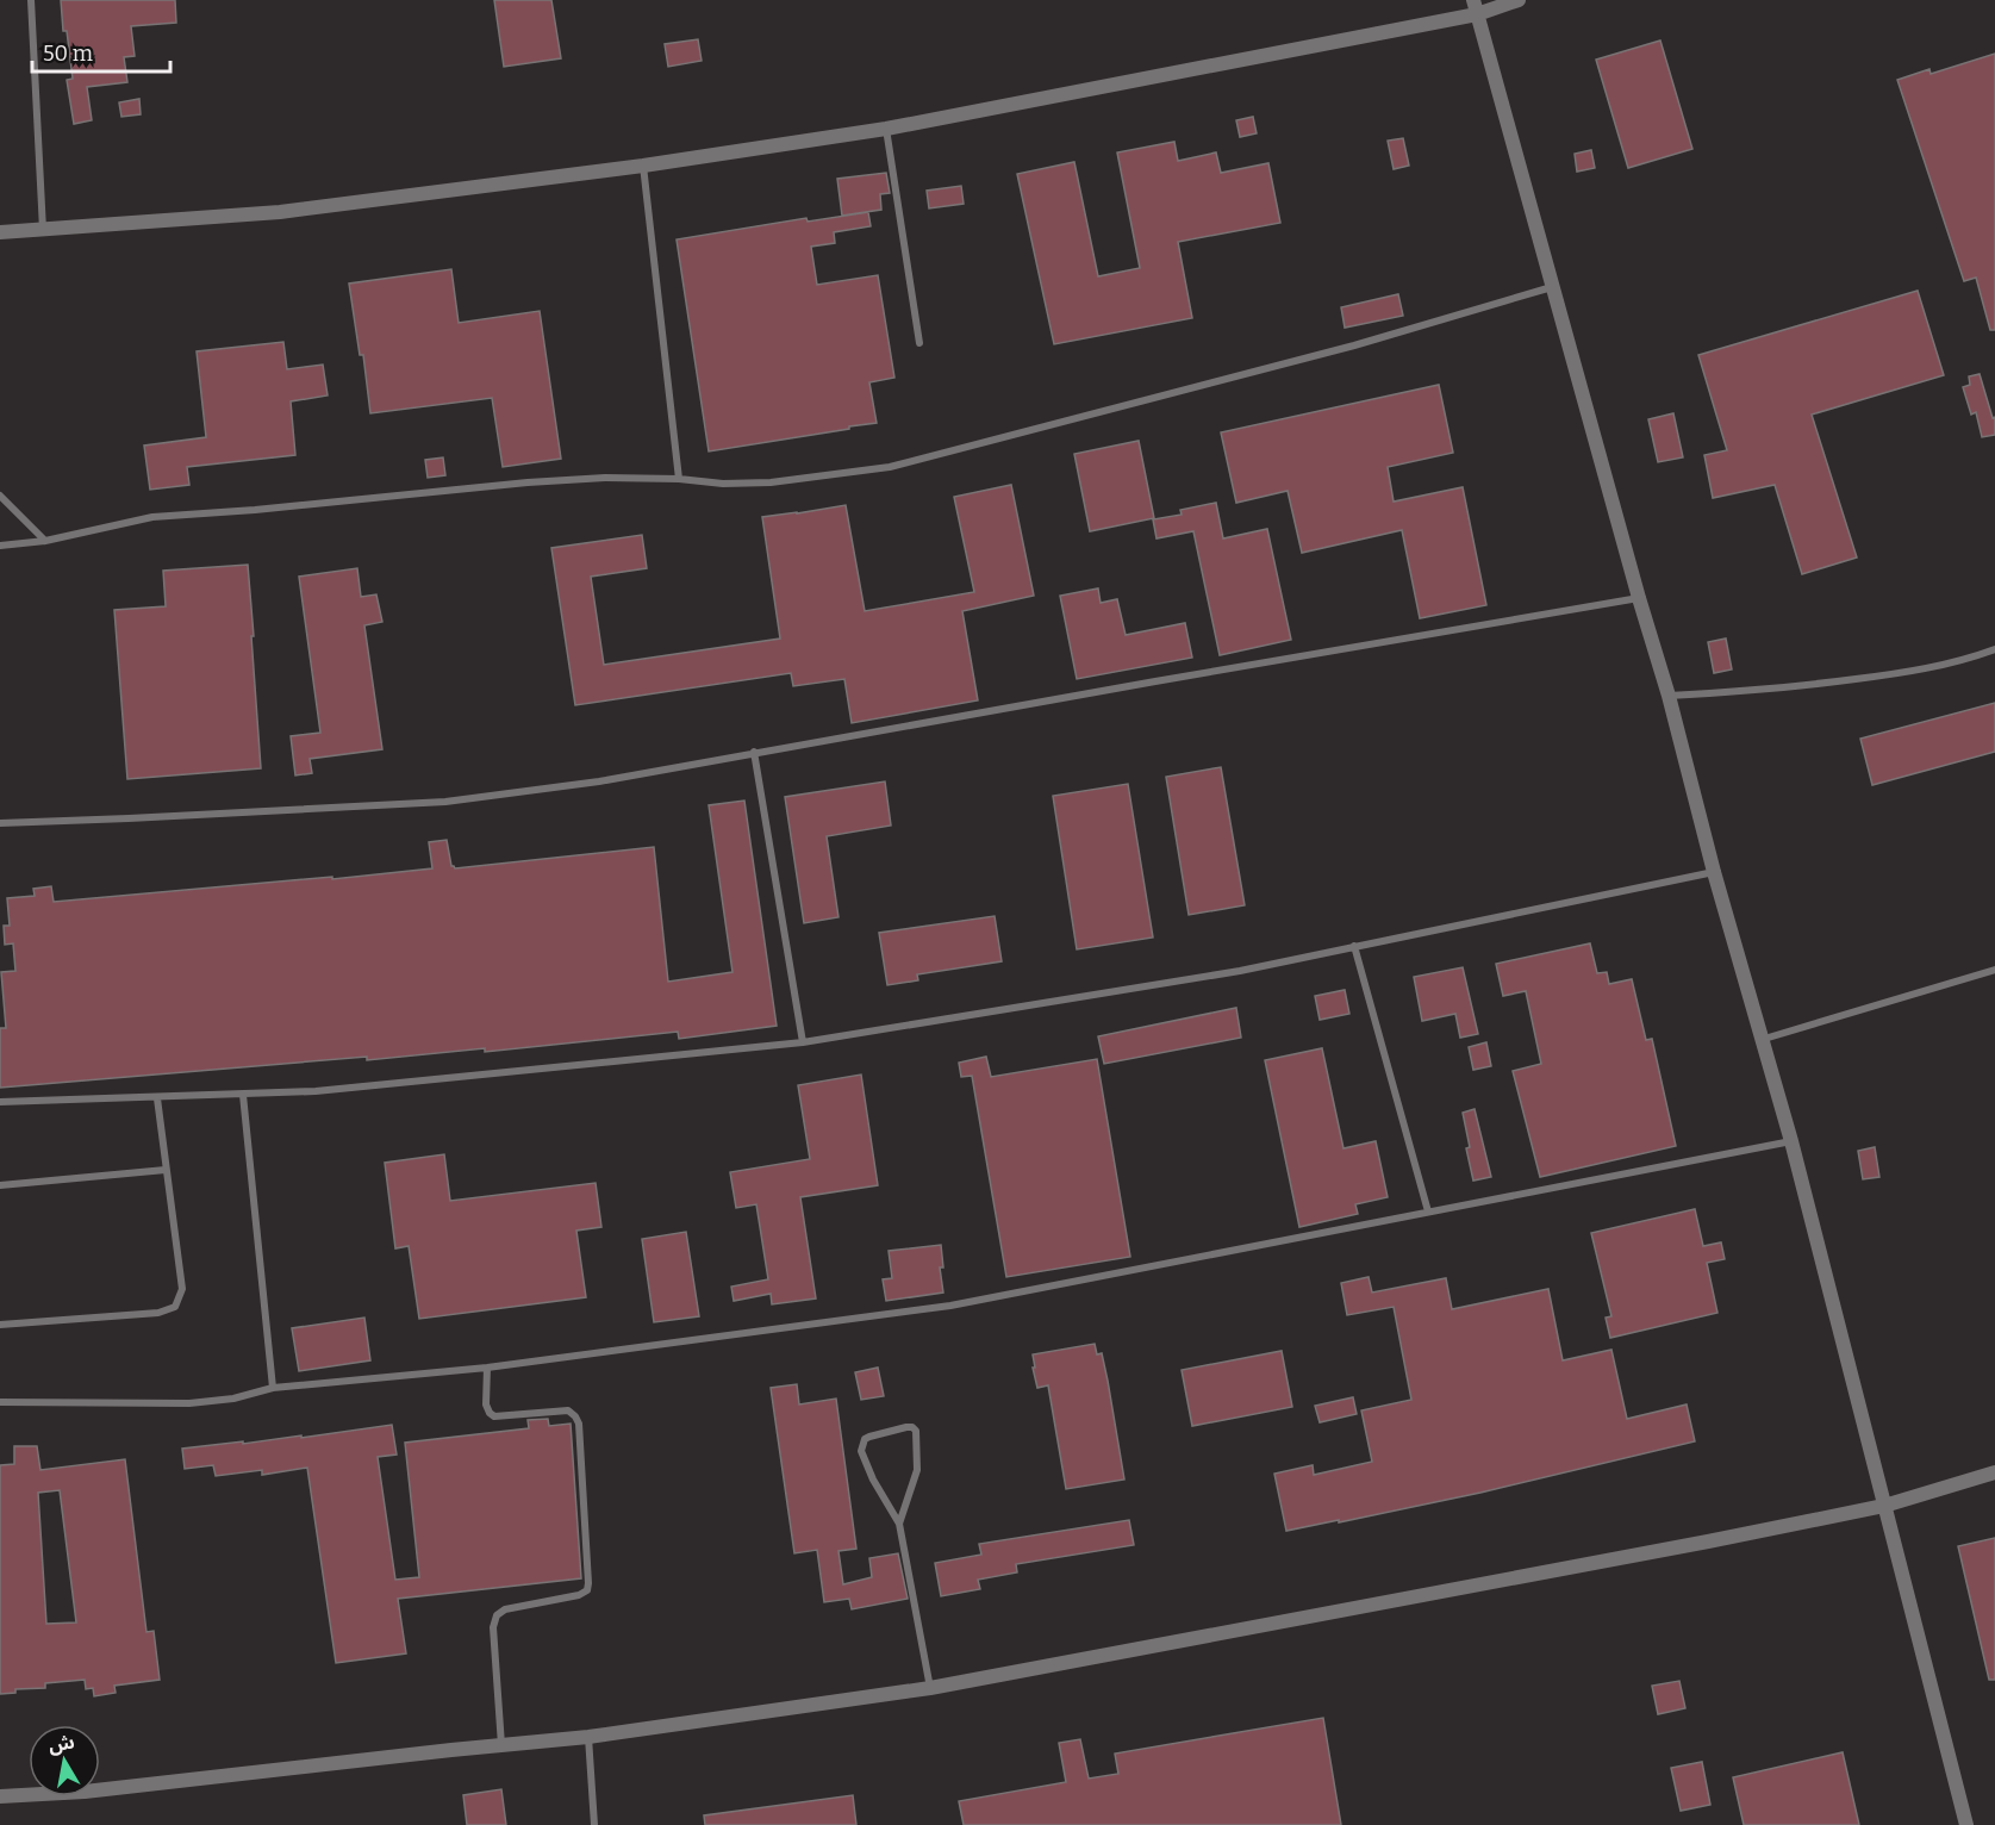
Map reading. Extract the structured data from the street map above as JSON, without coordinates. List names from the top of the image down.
{
  "scale_bar": "50 m",
  "north": "top"
}
